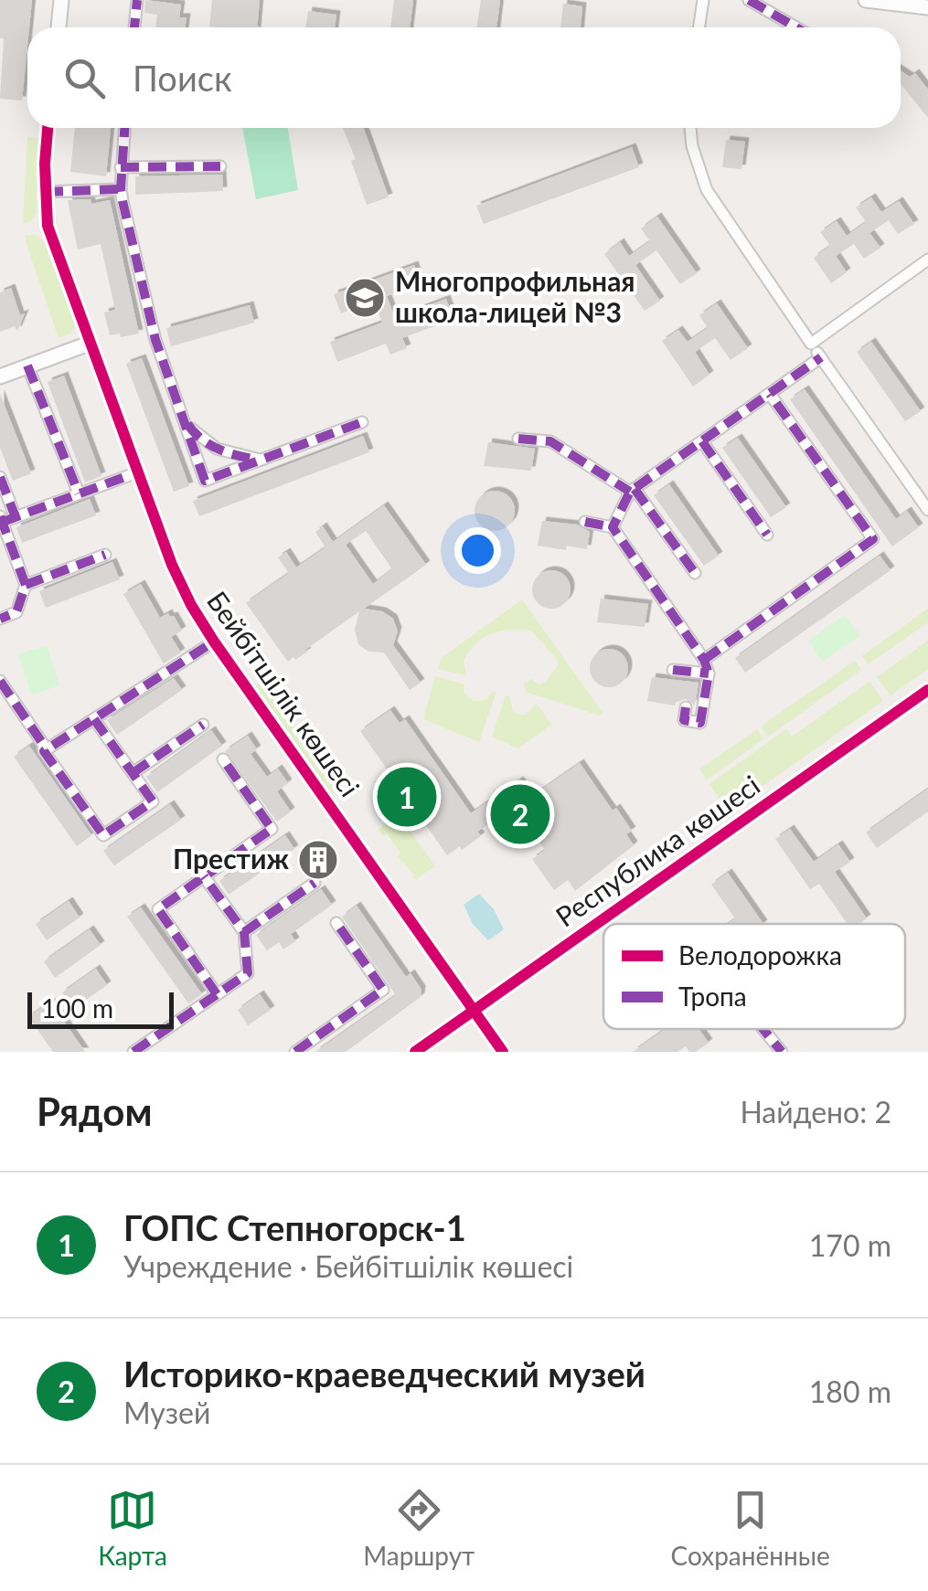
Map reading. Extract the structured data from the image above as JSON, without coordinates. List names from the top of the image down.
{
  "streets": {
    "street": ["Бейбітшілік көшесі", "Республика көшесі"]
  },
  "crossings": [
    ["Бейбітшілік көшесі", "Республика көшесі"]
  ],
  "places": {
    "school or university": ["Многопрофильная школа-лицей №3"],
    "building": ["Престиж"]
  },
  "legend": ["Велодорожка", "Тропа"],
  "scale_bar": "100 m",
  "page": {
    "search": "Поиск",
    "pins": ["1", "2"],
    "scale": "100 m",
    "heading": ["Рядом", "Найдено: 2"],
    "list": [
      {
        "mark": "1",
        "name": "ГОПС Степногорск-1",
        "note": "Учреждение · Бейбітшілік көшесі",
        "value": "170 m"
      },
      {
        "mark": "2",
        "name": "Историко-краеведческий музей",
        "note": "Музей",
        "value": "180 m"
      }
    ],
    "nav": ["Карта", "Маршрут", "Сохранённые"]
  }
}
